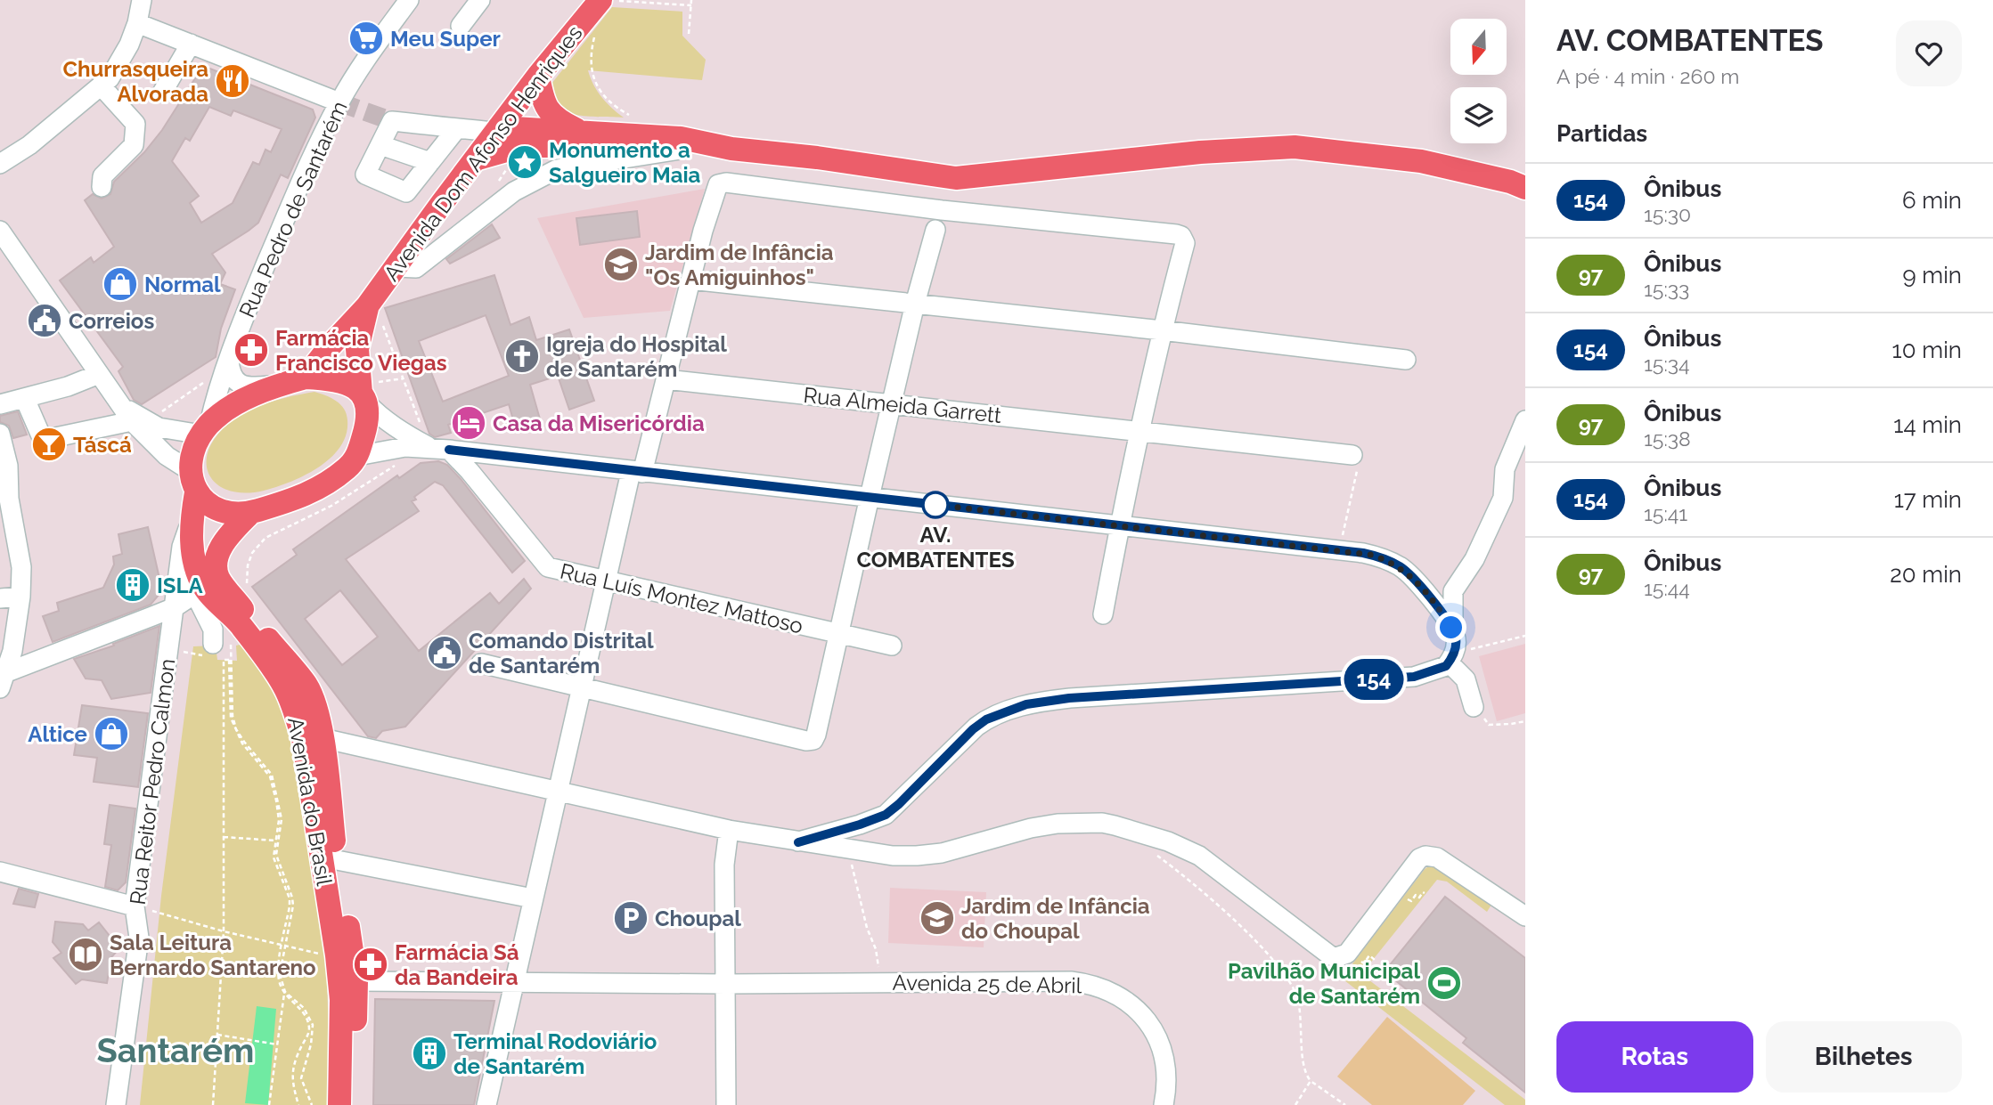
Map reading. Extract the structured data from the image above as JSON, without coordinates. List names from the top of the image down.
{
  "streets": {
    "main road": ["Avenida Dom Afonso Henriques", "Avenida do Brasil"],
    "street": [
      "Rua Pedro de Santarém",
      "Rua Almeida Garrett",
      "Rua Luís Montez Mattoso",
      "Rua Reitor Pedro Calmon",
      "Avenida 25 de Abril"
    ]
  },
  "crossings": [
    ["Avenida Dom Afonso Henriques", "Rua Pedro de Santarém"],
    ["Avenida Dom Afonso Henriques", "Avenida do Brasil"],
    ["Rua Pedro de Santarém", "Avenida do Brasil"],
    ["Rua Reitor Pedro Calmon", "Avenida do Brasil"],
    ["Avenida do Brasil", "Avenida 25 de Abril"]
  ],
  "districts": ["Santarém"],
  "places": {
    "supermarket": ["Meu Super"],
    "restaurant": ["Churrasqueira Alvorada"],
    "place": ["Monumento a Salgueiro Maia"],
    "school or university": ["Jardim de Infância \"Os Amiguinhos\"", "Jardim de Infância do Choupal"],
    "shop": ["Normal", "Altice"],
    "public building": ["Correios", "Comando Distrital de Santarém"],
    "pharmacy": ["Farmácia Francisco Viegas", "Farmácia Sá da Bandeira"],
    "church": ["Igreja do Hospital de Santarém"],
    "hotel": ["Casa da Misericórdia"],
    "bar": ["Táscá"],
    "other": ["AV. COMBATENTES"],
    "building": ["ISLA", "Terminal Rodoviário de Santarém"],
    "parking": ["Choupal"],
    "library": ["Sala Leitura Bernardo Santareno"],
    "sports": ["Pavilhão Municipal de Santarém"]
  },
  "lines": ["bus line 154"],
  "north": "bottom",
  "page": {
    "on_map": "154",
    "heading": [
      ["AV. COMBATENTES", "A pé · 4 min · 260 m"],
      "Partidas"
    ],
    "list": [
      {
        "mark": "154",
        "name": "Ônibus",
        "note": "15:30",
        "value": "6 min"
      },
      {
        "mark": "97",
        "name": "Ônibus",
        "note": "15:33",
        "value": "9 min"
      },
      {
        "mark": "154",
        "name": "Ônibus",
        "note": "15:34",
        "value": "10 min"
      },
      {
        "mark": "97",
        "name": "Ônibus",
        "note": "15:38",
        "value": "14 min"
      },
      {
        "mark": "154",
        "name": "Ônibus",
        "note": "15:41",
        "value": "17 min"
      },
      {
        "mark": "97",
        "name": "Ônibus",
        "note": "15:44",
        "value": "20 min"
      }
    ],
    "buttons": ["Rotas", "Bilhetes"]
  }
}
